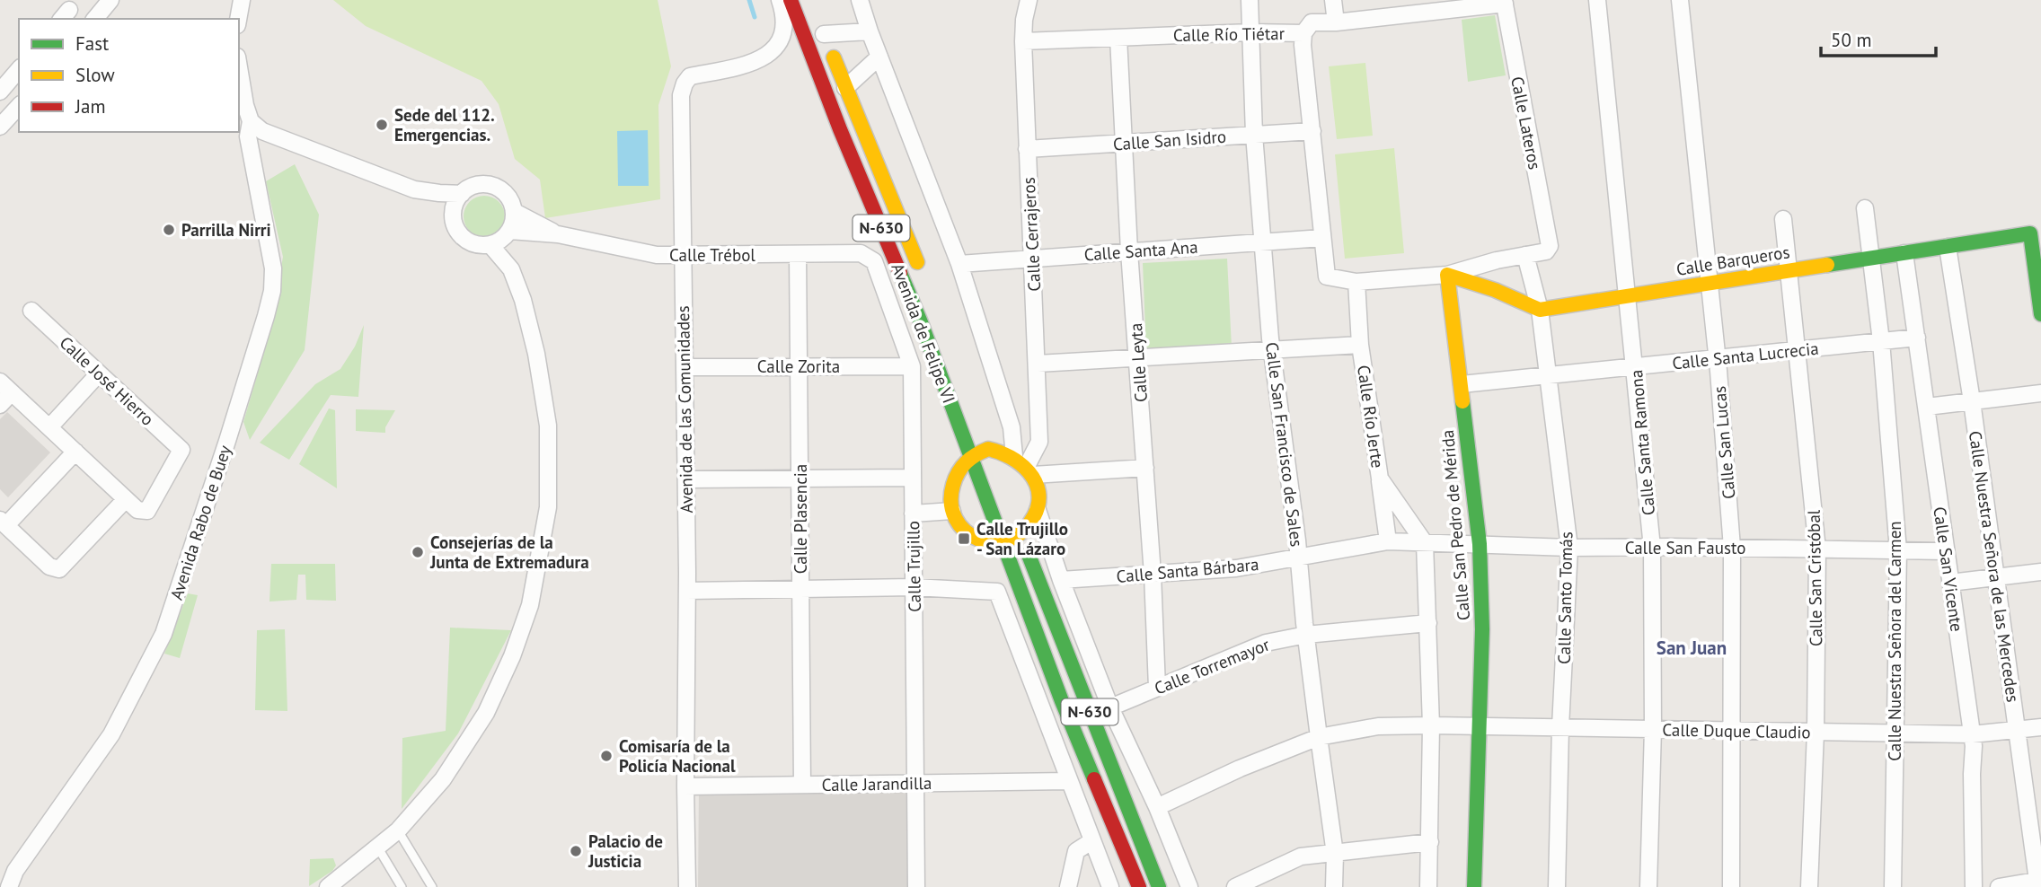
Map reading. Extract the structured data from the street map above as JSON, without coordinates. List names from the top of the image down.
{
  "streets": {
    "main road": [
      "N-630",
      "Calle Barqueros",
      "Avenida de Felipe VI",
      "Calle San Pedro de Mérida"
    ],
    "street": [
      "Calle Río Tiétar",
      "Calle Lateros",
      "Calle San Isidro",
      "Calle Cerrajeros",
      "Calle Santa Ana",
      "Calle Trébol",
      "Calle Santa Lucrecia",
      "Calle Leyta",
      "Calle Zorita",
      "Calle José Hierro",
      "Avenida de las Comunidades",
      "Calle Río Jerte",
      "Calle Santa Ramona",
      "Calle San Lucas",
      "Calle San Francisco de Sales",
      "Calle Plasencia",
      "Avenida Rabo de Buey",
      "Calle San Fausto",
      "Calle Trujillo",
      "Calle Nuestra Señora de las Mercedes",
      "Calle San Vicente",
      "Calle Santa Bárbara",
      "Calle San Cristóbal",
      "Calle Santo Tomás",
      "Calle Nuestra Señora del Carmen",
      "Calle Torremayor",
      "Calle Duque Claudio",
      "Calle Jarandilla"
    ]
  },
  "crossings": [
    ["Calle Río Tiétar", "Calle Lateros"],
    ["Calle Río Tiétar", "Calle Cerrajeros"],
    ["Calle Río Tiétar", "Calle Leyta"],
    ["Calle Río Tiétar", "Calle San Francisco de Sales"],
    ["Calle Lateros", "Calle Santo Tomás"],
    ["Calle San Isidro", "Calle Cerrajeros"],
    ["Calle San Isidro", "Calle Leyta"],
    ["Calle San Isidro", "Calle San Francisco de Sales"],
    ["N-630", "Avenida de Felipe VI"],
    ["Calle Cerrajeros", "Calle Santa Ana"],
    ["Calle Santa Ana", "Calle Leyta"],
    ["Calle Santa Ana", "Calle San Francisco de Sales"],
    ["Calle Trébol", "Avenida de las Comunidades"],
    ["Calle Trébol", "Calle Plasencia"],
    ["Calle Trébol", "Calle Trujillo"],
    ["Calle Barqueros", "Calle Santa Ramona"],
    ["Calle Barqueros", "Calle San Lucas"],
    ["Calle Barqueros", "Calle Nuestra Señora de las Mercedes"],
    ["Calle Barqueros", "Calle San Vicente"],
    ["Calle Barqueros", "Calle San Cristóbal"],
    ["Calle Barqueros", "Calle Santo Tomás"],
    ["Calle Barqueros", "Calle Nuestra Señora del Carmen"],
    ["Calle Santa Lucrecia", "Calle Santa Ramona"],
    ["Calle Santa Lucrecia", "Calle San Lucas"],
    ["Calle Santa Lucrecia", "Calle San Pedro de Mérida"],
    ["Calle Santa Lucrecia", "Calle San Vicente"],
    ["Calle Santa Lucrecia", "Calle San Cristóbal"],
    ["Calle Santa Lucrecia", "Calle Santo Tomás"],
    ["Calle Santa Lucrecia", "Calle Nuestra Señora del Carmen"],
    ["Calle Leyta", "Calle Santa Bárbara"],
    ["Calle Leyta", "Calle Torremayor"],
    ["Calle Zorita", "Avenida de las Comunidades"],
    ["Calle Zorita", "Calle Plasencia"],
    ["Calle Zorita", "Calle Trujillo"],
    ["Avenida de las Comunidades", "Calle Jarandilla"],
    ["Calle Río Jerte", "Calle San Fausto"],
    ["Calle Río Jerte", "Calle Santa Bárbara"],
    ["Calle Santa Ramona", "Calle San Fausto"],
    ["Calle Santa Ramona", "Calle Duque Claudio"],
    ["Calle San Lucas", "Calle San Fausto"],
    ["Calle San Lucas", "Calle Duque Claudio"],
    ["Calle San Francisco de Sales", "Calle Santa Bárbara"],
    ["Calle San Francisco de Sales", "Calle Torremayor"],
    ["Calle San Francisco de Sales", "Calle Duque Claudio"],
    ["Calle Plasencia", "Calle Jarandilla"],
    ["Calle San Pedro de Mérida", "Calle San Fausto"],
    ["Calle San Pedro de Mérida", "Calle Duque Claudio"],
    ["Calle San Fausto", "Calle San Vicente"],
    ["Calle San Fausto", "Calle Santa Bárbara"],
    ["Calle San Fausto", "Calle San Cristóbal"],
    ["Calle San Fausto", "Calle Santo Tomás"],
    ["Calle San Fausto", "Calle Nuestra Señora del Carmen"],
    ["Calle Trujillo", "Calle Jarandilla"],
    ["Calle Nuestra Señora de las Mercedes", "Calle Duque Claudio"],
    ["Calle San Vicente", "Calle Duque Claudio"],
    ["Calle San Cristóbal", "Calle Duque Claudio"],
    ["Calle Santo Tomás", "Calle Duque Claudio"],
    ["Calle Nuestra Señora del Carmen", "Calle Duque Claudio"]
  ],
  "districts": ["San Juan"],
  "places": {
    "other": [
      "Sede del 112. Emergencias.",
      "Parrilla Nirri",
      "Consejerías de la Junta de Extremadura",
      "Comisaría de la Policía Nacional",
      "Palacio de Justicia"
    ],
    "transit": ["Calle Trujillo - San Lázaro"]
  },
  "legend": ["Fast", "Slow", "Jam"],
  "scale_bar": "50 m"
}
